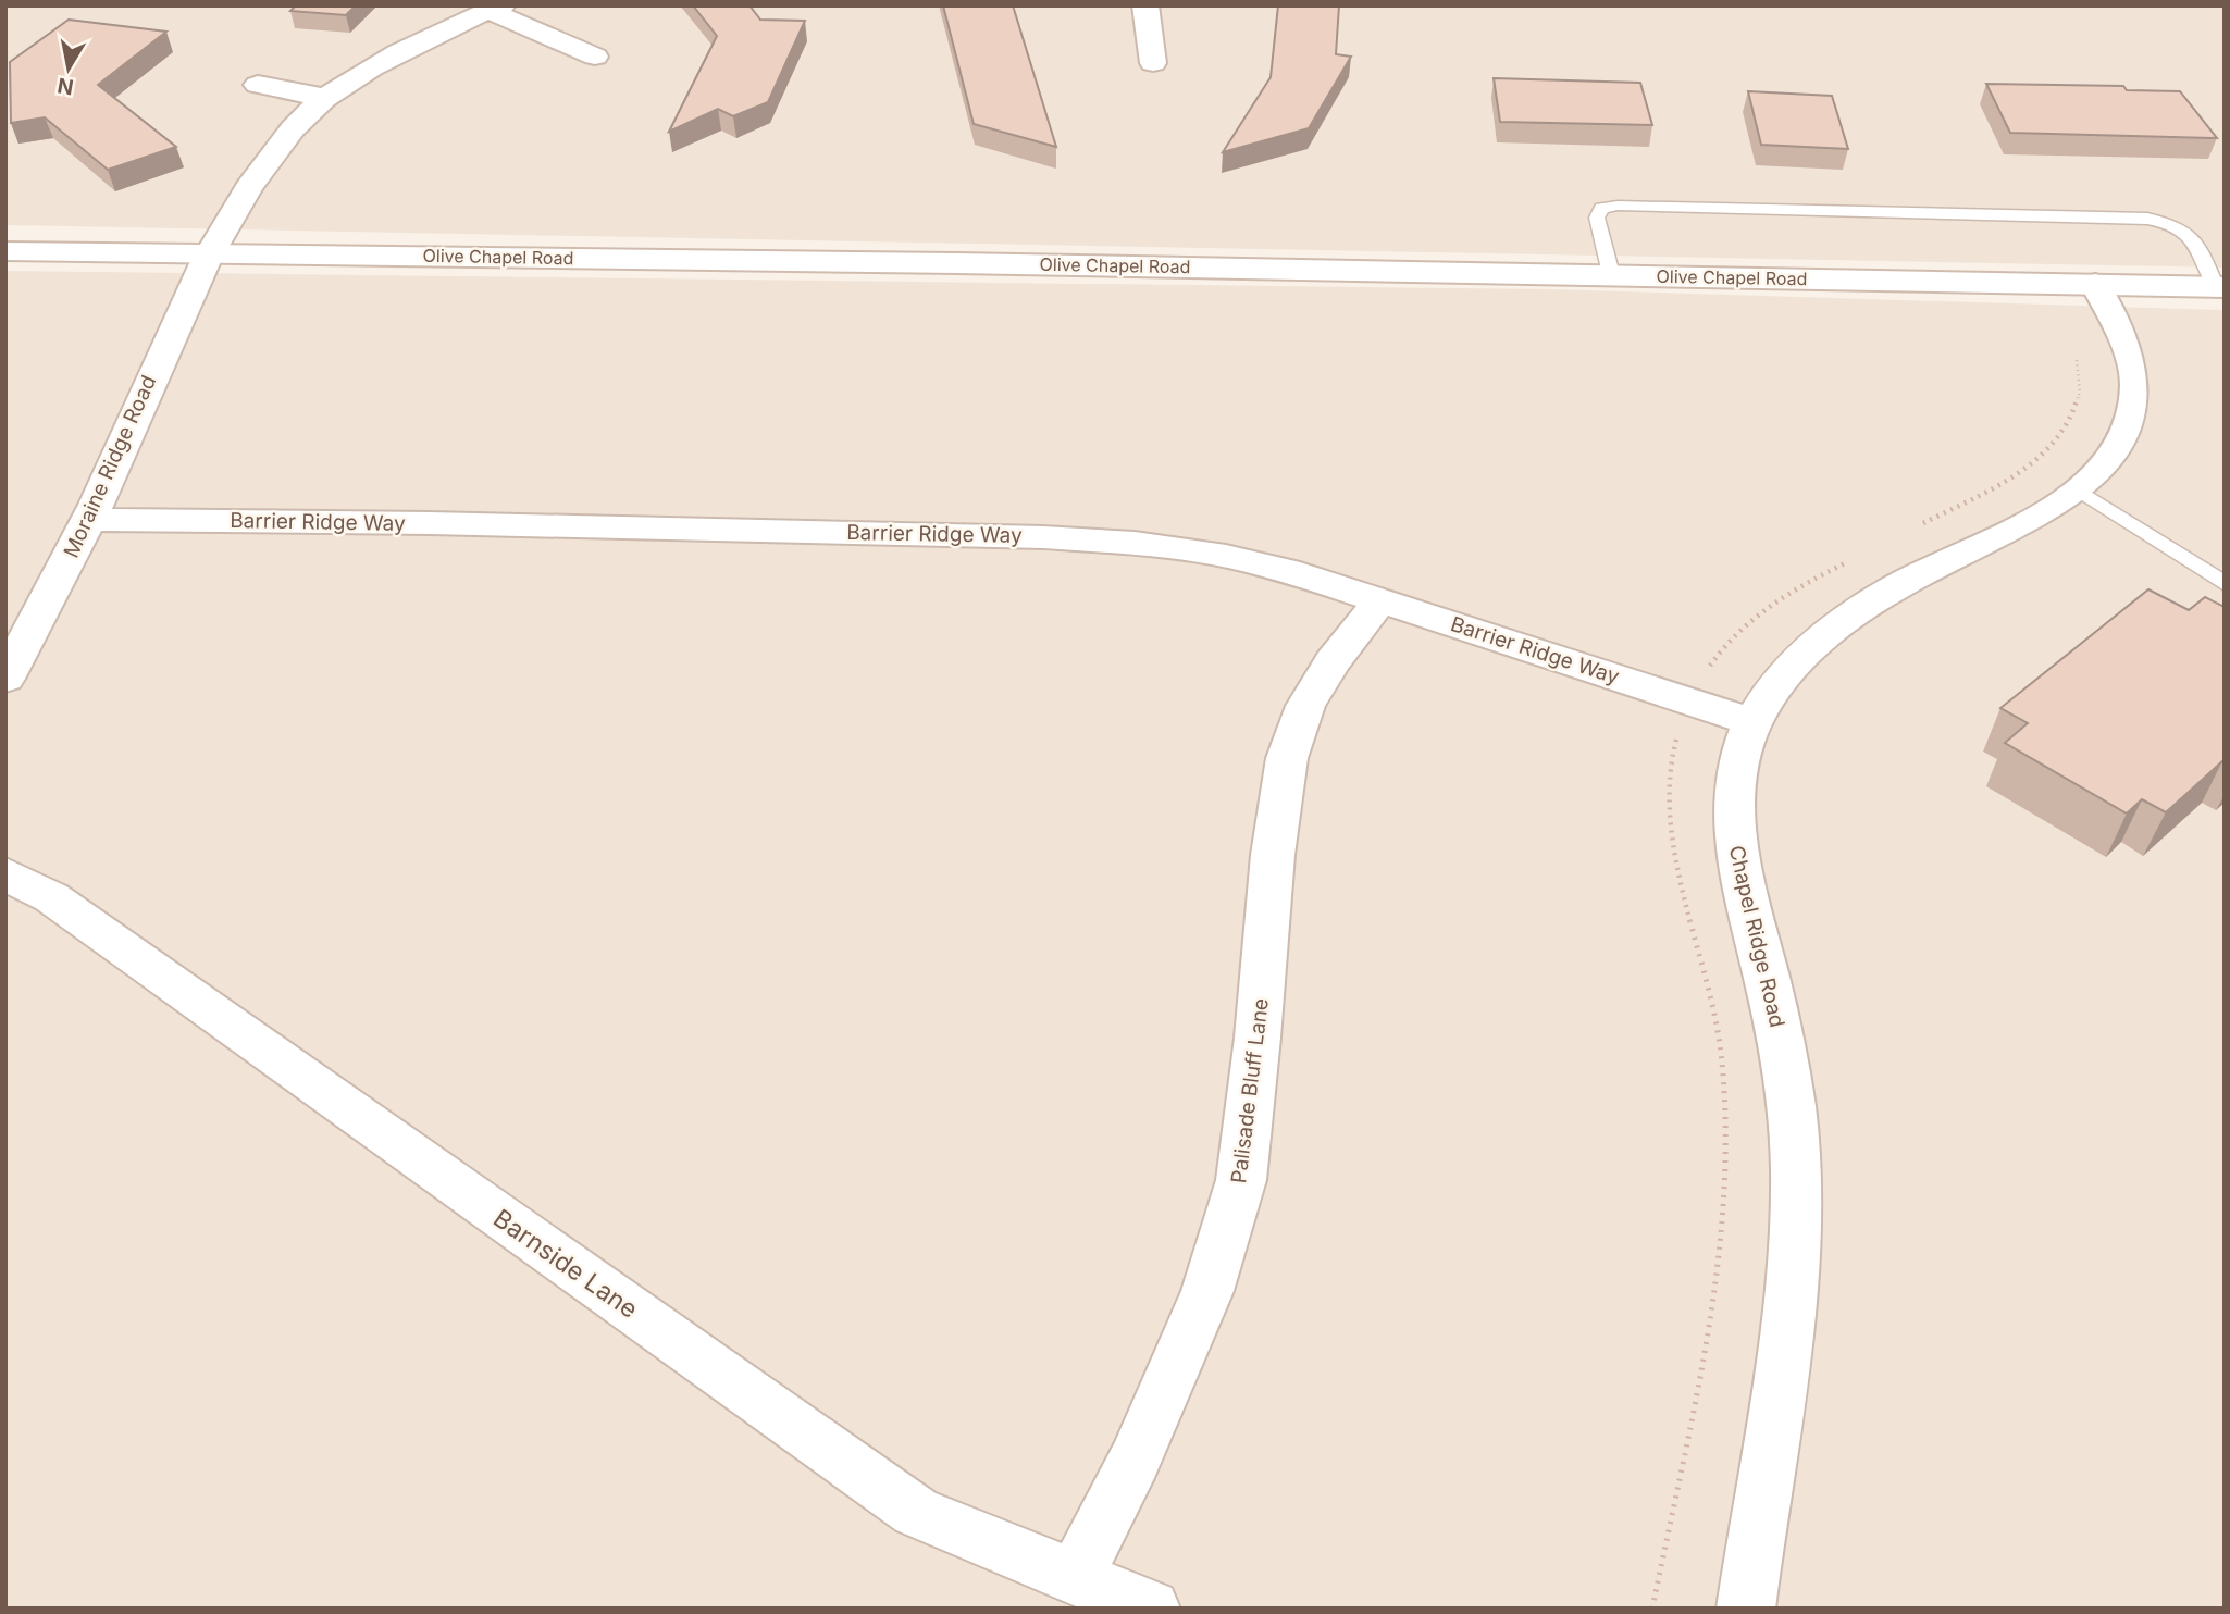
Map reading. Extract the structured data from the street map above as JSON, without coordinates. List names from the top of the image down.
{
  "streets": {
    "street": [
      "Olive Chapel Road",
      "Moraine Ridge Road",
      "Barrier Ridge Way",
      "Chapel Ridge Road",
      "Palisade Bluff Lane",
      "Barnside Lane"
    ]
  },
  "crossings": [
    ["Olive Chapel Road", "Moraine Ridge Road"],
    ["Olive Chapel Road", "Chapel Ridge Road"],
    ["Moraine Ridge Road", "Barrier Ridge Way"],
    ["Barrier Ridge Way", "Chapel Ridge Road"],
    ["Barrier Ridge Way", "Palisade Bluff Lane"],
    ["Palisade Bluff Lane", "Barnside Lane"]
  ],
  "north": "bottom"
}
